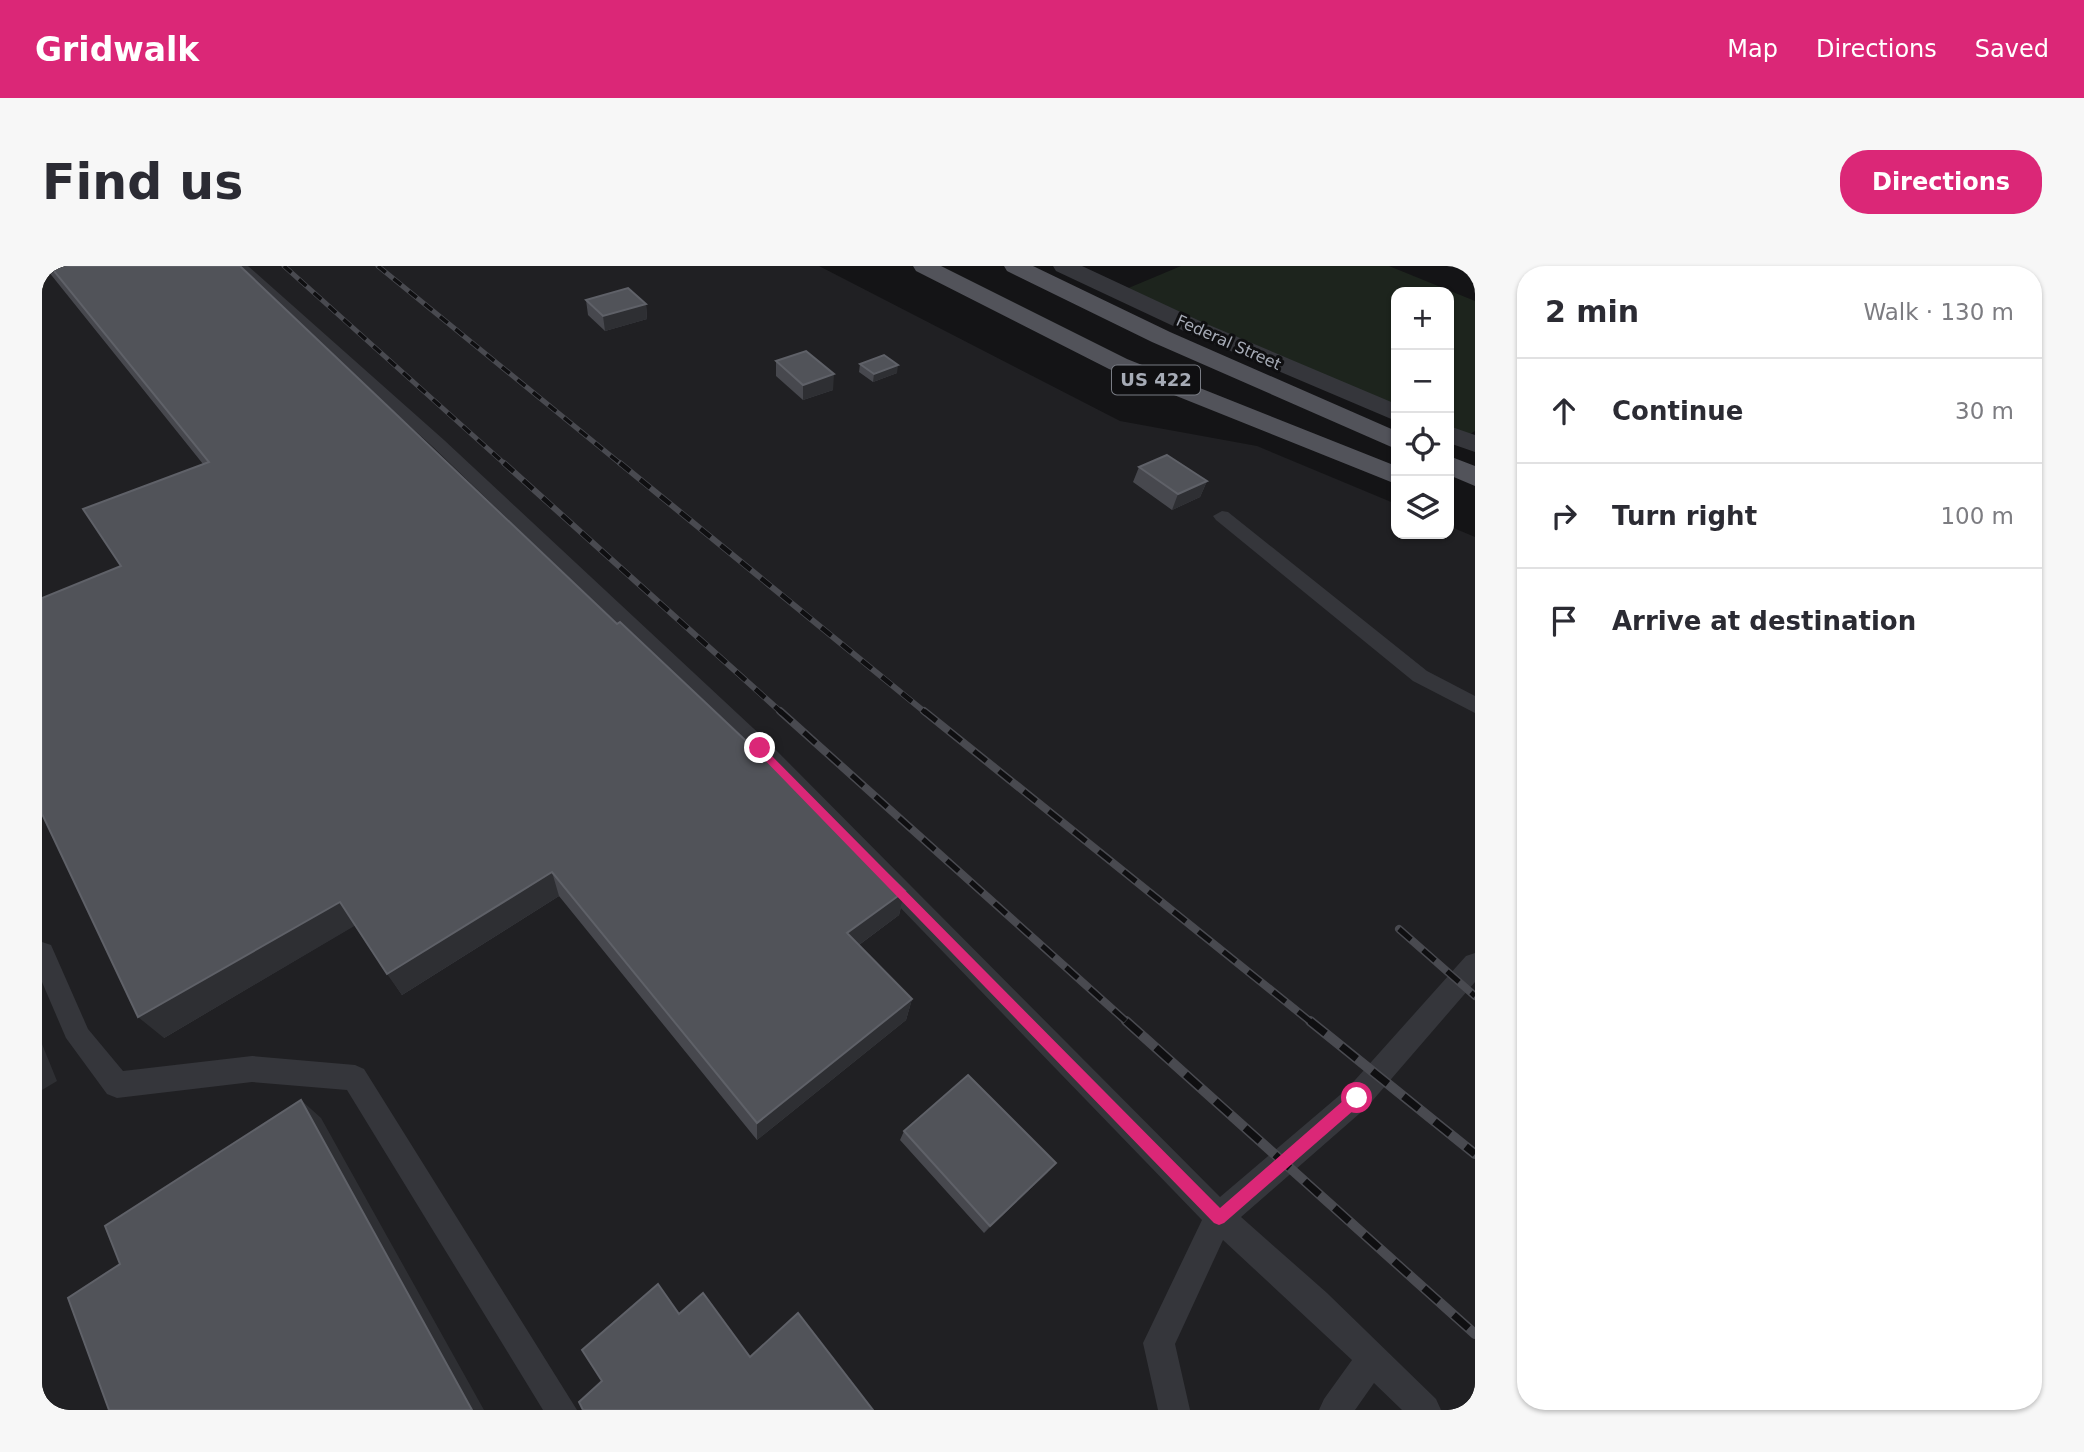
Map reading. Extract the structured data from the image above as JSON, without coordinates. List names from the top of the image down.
{
  "streets": {
    "main road": ["US 422"],
    "street": ["Federal Street"]
  },
  "page": {
    "header": "Gridwalk",
    "nav": ["Map", "Directions", "Saved"],
    "buttons": "Directions",
    "title": "Find us",
    "heading": ["2 min", "Walk · 130 m"],
    "map_buttons": ["+", "−"],
    "list": [
      ["Continue", "30 m"],
      ["Turn right", "100 m"],
      "Arrive at destination"
    ]
  }
}
